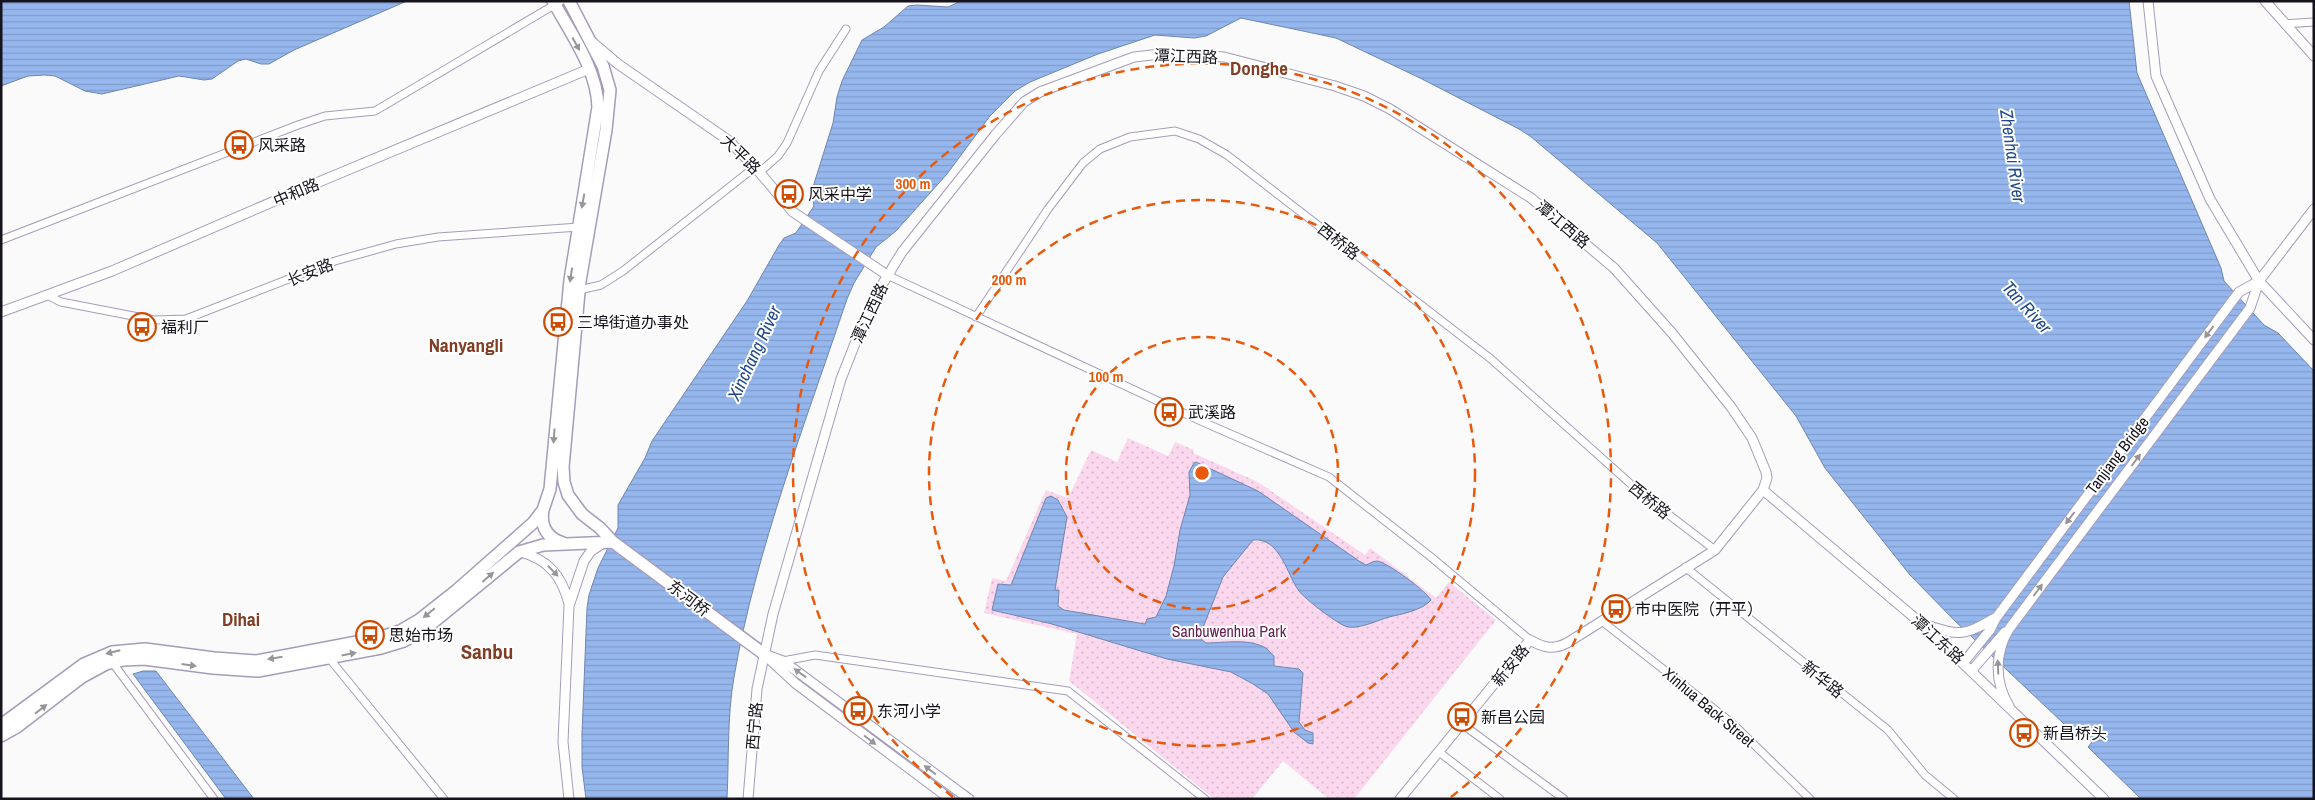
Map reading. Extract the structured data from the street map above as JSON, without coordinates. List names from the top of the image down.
{
  "streets": {
    "main road": ["东河桥"],
    "street": [
      "潭江西路",
      "大平路",
      "中和路",
      "西桥路",
      "长安路",
      "Tanjiang Bridge",
      "潭江东路",
      "新安路",
      "新华路",
      "Xinhua Back Street",
      "西宁路"
    ]
  },
  "crossings": [
    ["潭江西路", "大平路"],
    ["潭江西路", "东河桥"],
    ["潭江西路", "潭江东路"],
    ["潭江西路", "新安路"],
    ["潭江西路", "西宁路"],
    ["大平路", "东河桥"],
    ["中和路", "长安路"],
    ["西桥路", "新安路"],
    ["Tanjiang Bridge", "潭江东路"],
    ["东河桥", "西宁路"],
    ["潭江东路", "新安路"],
    ["新安路", "新华路"],
    ["新安路", "Xinhua Back Street"]
  ],
  "districts": [
    "Donghe",
    "Nanyangli",
    "Dihai",
    "Sanbu"
  ],
  "water": ["Zhenhai River", "Tan River", "Xinchang River"],
  "parks": ["Sanbuwenhua Park"],
  "places": {
    "bus stop": [
      "风采路",
      "风采中学",
      "三埠街道办事处",
      "福利厂",
      "武溪路",
      "市中医院（开平）",
      "思始市场",
      "东河小学",
      "新昌公园",
      "新昌桥头"
    ]
  },
  "rings": ["300 m", "200 m", "100 m"]
}
